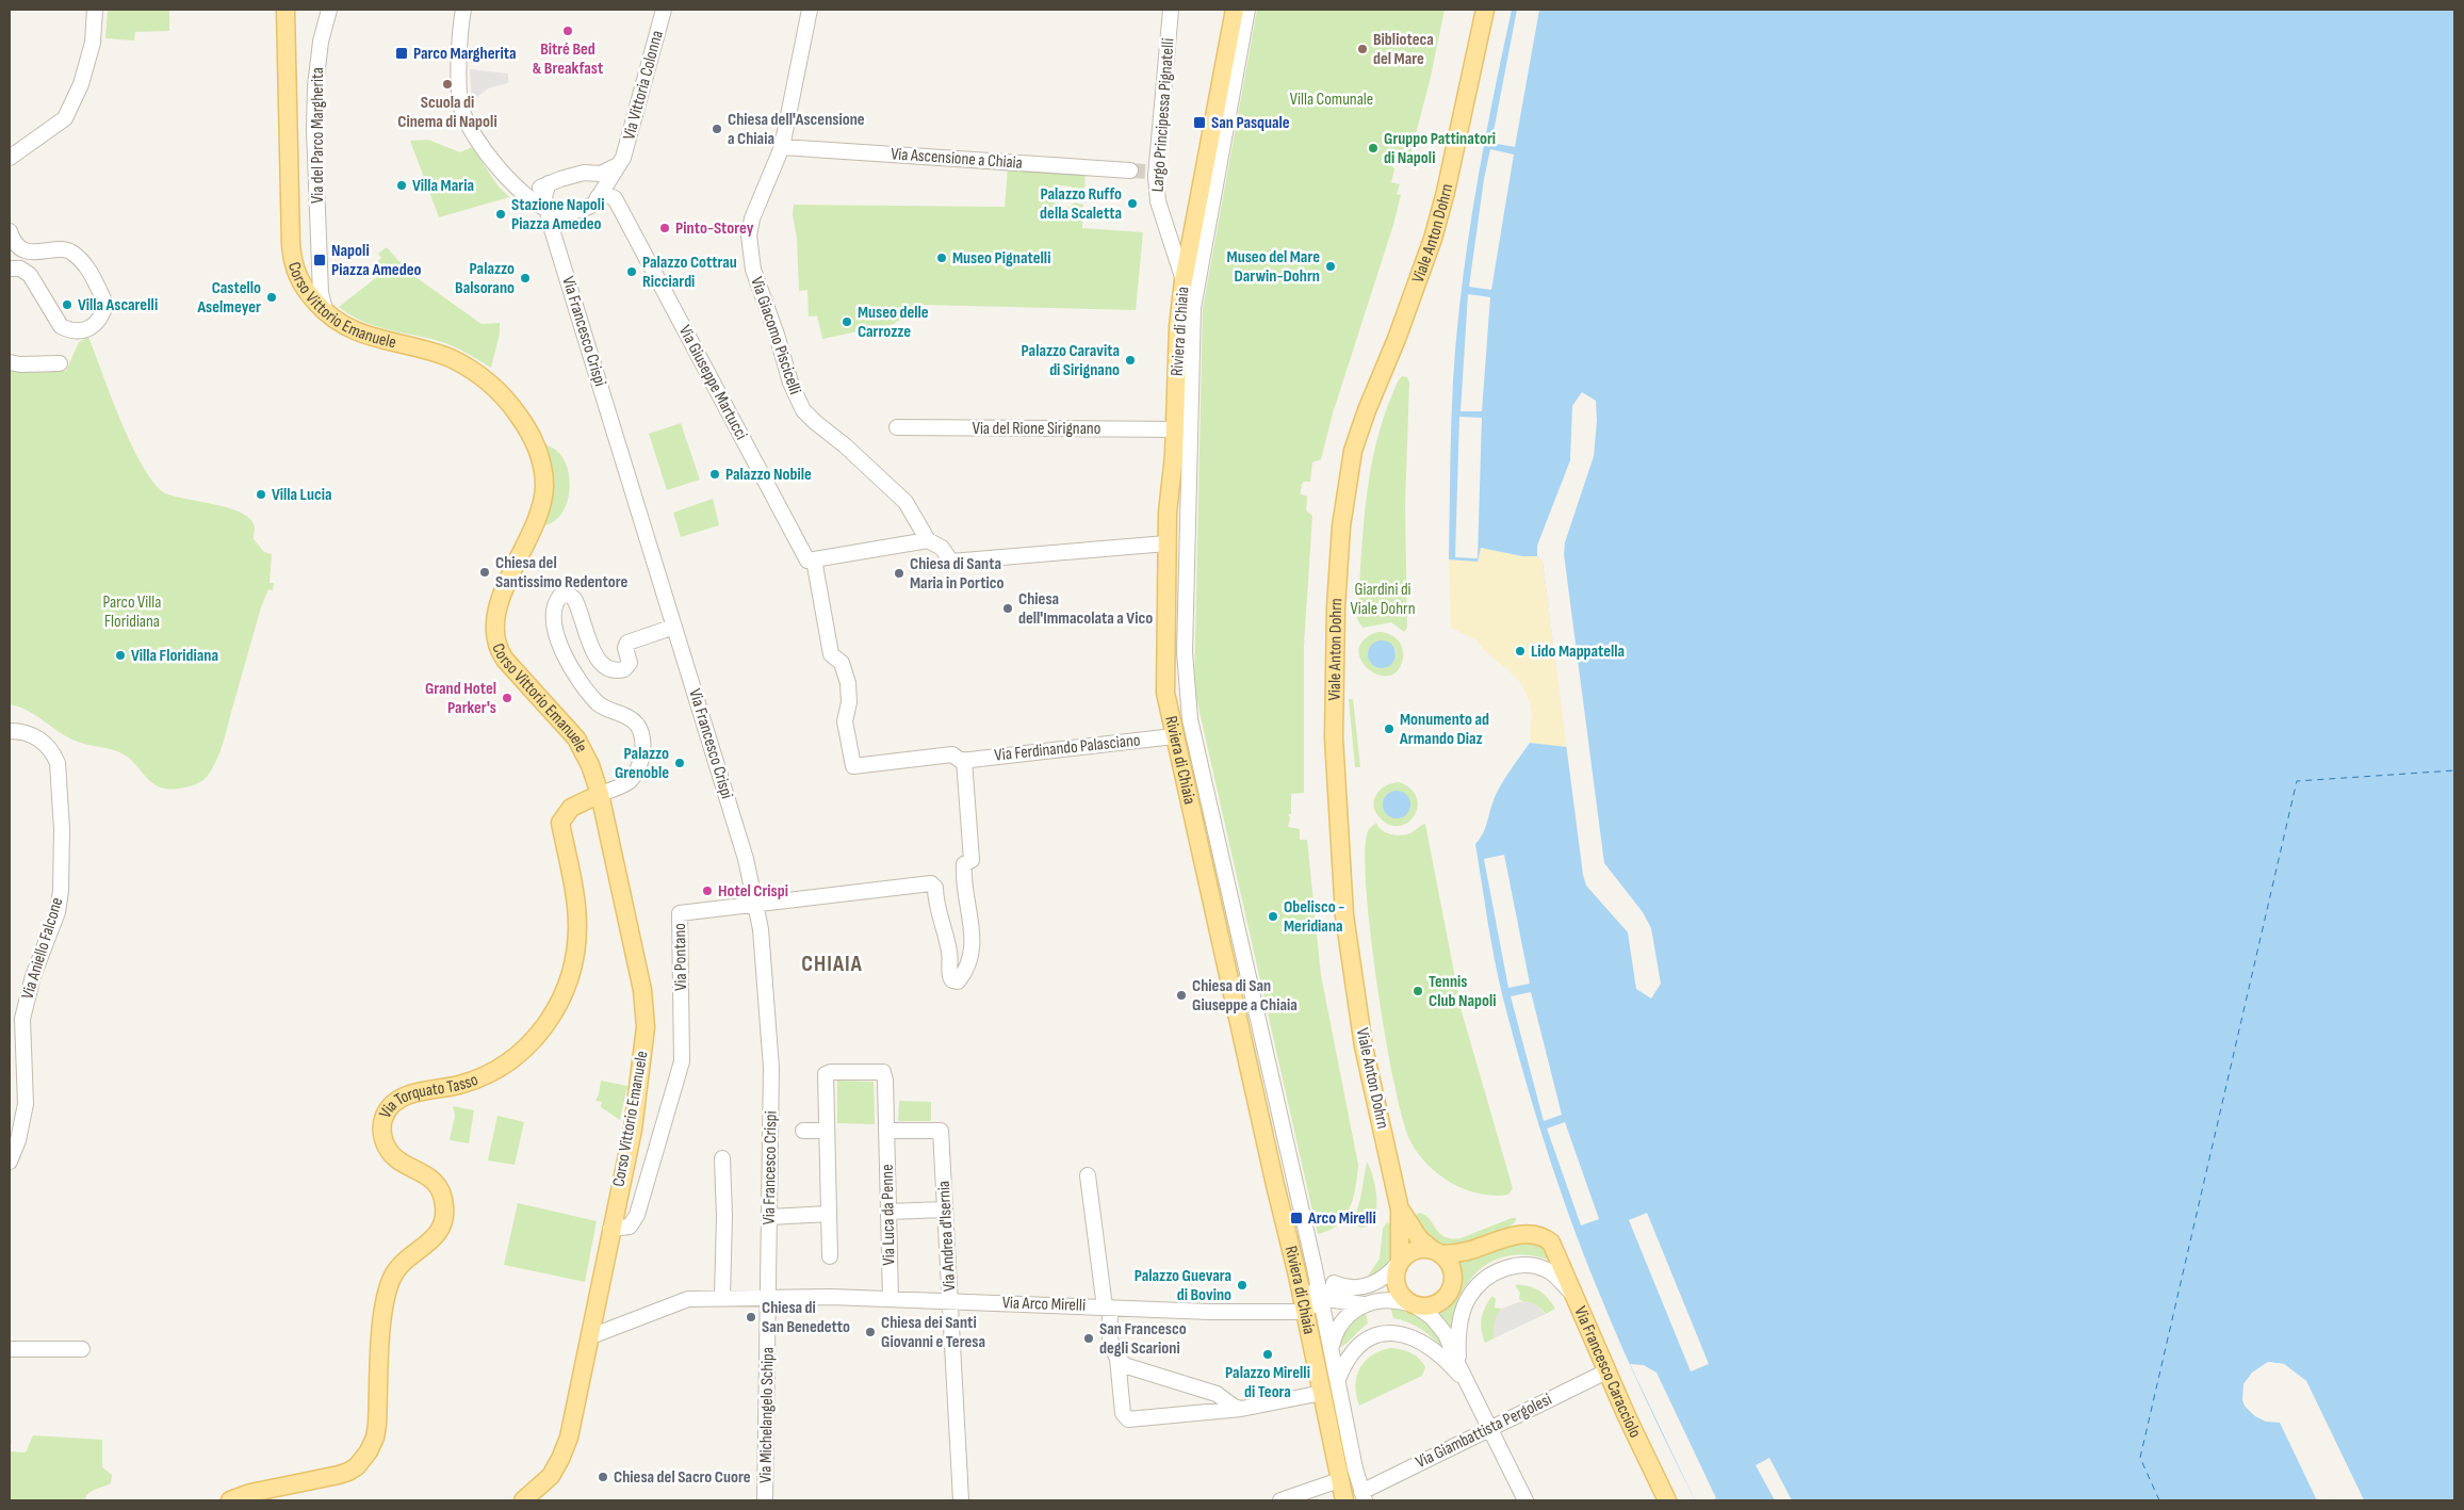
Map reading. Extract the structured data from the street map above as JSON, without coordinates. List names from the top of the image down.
{
  "streets": {
    "main road": [
      "Viale Anton Dohrn",
      "Corso Vittorio Emanuele",
      "Riviera di Chiaia",
      "Via Torquato Tasso",
      "Via Francesco Caracciolo"
    ],
    "street": [
      "Via Vittoria Colonna",
      "Largo Principessa Pignatelli",
      "Via del Parco Margherita",
      "Via Ascensione a Chiaia",
      "Via Francesco Crispi",
      "Via Giacomo Piscicelli",
      "Via Giuseppe Martucci",
      "Via del Rione Sirignano",
      "Via Ferdinando Palasciano",
      "Via Aniello Falcone",
      "Via Pontano",
      "Via Luca da Penne",
      "Via Andrea d'Isernia",
      "Via Arco Mirelli",
      "Via Michelangelo Schipa",
      "Via Giambattista Pergolesi"
    ]
  },
  "crossings": [
    ["Via Vittoria Colonna", "Via Francesco Crispi"],
    ["Via Vittoria Colonna", "Via Giuseppe Martucci"],
    ["Largo Principessa Pignatelli", "Riviera di Chiaia"],
    ["Via del Parco Margherita", "Corso Vittorio Emanuele"],
    ["Via Ascensione a Chiaia", "Via Giacomo Piscicelli"],
    ["Viale Anton Dohrn", "Via Francesco Caracciolo"],
    ["Corso Vittorio Emanuele", "Via Pontano"],
    ["Corso Vittorio Emanuele", "Via Torquato Tasso"],
    ["Via Francesco Crispi", "Via Giuseppe Martucci"],
    ["Via Francesco Crispi", "Via Pontano"],
    ["Via Francesco Crispi", "Via Arco Mirelli"],
    ["Via Francesco Crispi", "Via Michelangelo Schipa"],
    ["Riviera di Chiaia", "Via Giacomo Piscicelli"],
    ["Riviera di Chiaia", "Via del Rione Sirignano"],
    ["Riviera di Chiaia", "Via Ferdinando Palasciano"],
    ["Riviera di Chiaia", "Via Arco Mirelli"],
    ["Via Giuseppe Martucci", "Via Ferdinando Palasciano"],
    ["Via Ferdinando Palasciano", "Via Pontano"],
    ["Via Luca da Penne", "Via Andrea d'Isernia"],
    ["Via Luca da Penne", "Via Arco Mirelli"],
    ["Via Andrea d'Isernia", "Via Arco Mirelli"],
    ["Via Arco Mirelli", "Via Michelangelo Schipa"],
    ["Via Francesco Caracciolo", "Via Giambattista Pergolesi"]
  ],
  "districts": ["CHIAIA"],
  "parks": ["Villa Comunale", "Giardini di Viale Dohrn", "Parco Villa Floridiana"],
  "places": {
    "other": [
      "Bitré Bed & Breakfast",
      "Biblioteca del Mare",
      "Scuola di Cinema di Napoli",
      "Chiesa dell'Ascensione a Chiaia",
      "Gruppo Pattinatori di Napoli",
      "Villa Maria",
      "Palazzo Ruffo della Scaletta",
      "Stazione Napoli Piazza Amedeo",
      "Pinto-Storey",
      "Museo Pignatelli",
      "Museo del Mare Darwin-Dohrn",
      "Palazzo Cottrau Ricciardi",
      "Palazzo Balsorano",
      "Castello Aselmeyer",
      "Villa Ascarelli",
      "Museo delle Carrozze",
      "Palazzo Caravita di Sirignano",
      "Palazzo Nobile",
      "Villa Lucia",
      "Chiesa del Santissimo Redentore",
      "Chiesa di Santa Maria in Portico",
      "Chiesa dell'Immacolata a Vico",
      "Lido Mappatella",
      "Villa Floridiana",
      "Grand Hotel Parker's",
      "Monumento ad Armando Diaz",
      "Palazzo Grenoble",
      "Hotel Crispi",
      "Obelisco - Meridiana",
      "Tennis Club Napoli",
      "Chiesa di San Giuseppe a Chiaia",
      "Palazzo Guevara di Bovino",
      "Chiesa di San Benedetto",
      "Chiesa dei Santi Giovanni e Teresa",
      "San Francesco degli Scarioni",
      "Palazzo Mirelli di Teora",
      "Chiesa del Sacro Cuore"
    ],
    "transit": [
      "Parco Margherita",
      "San Pasquale",
      "Napoli Piazza Amedeo",
      "Arco Mirelli"
    ]
  }
}
